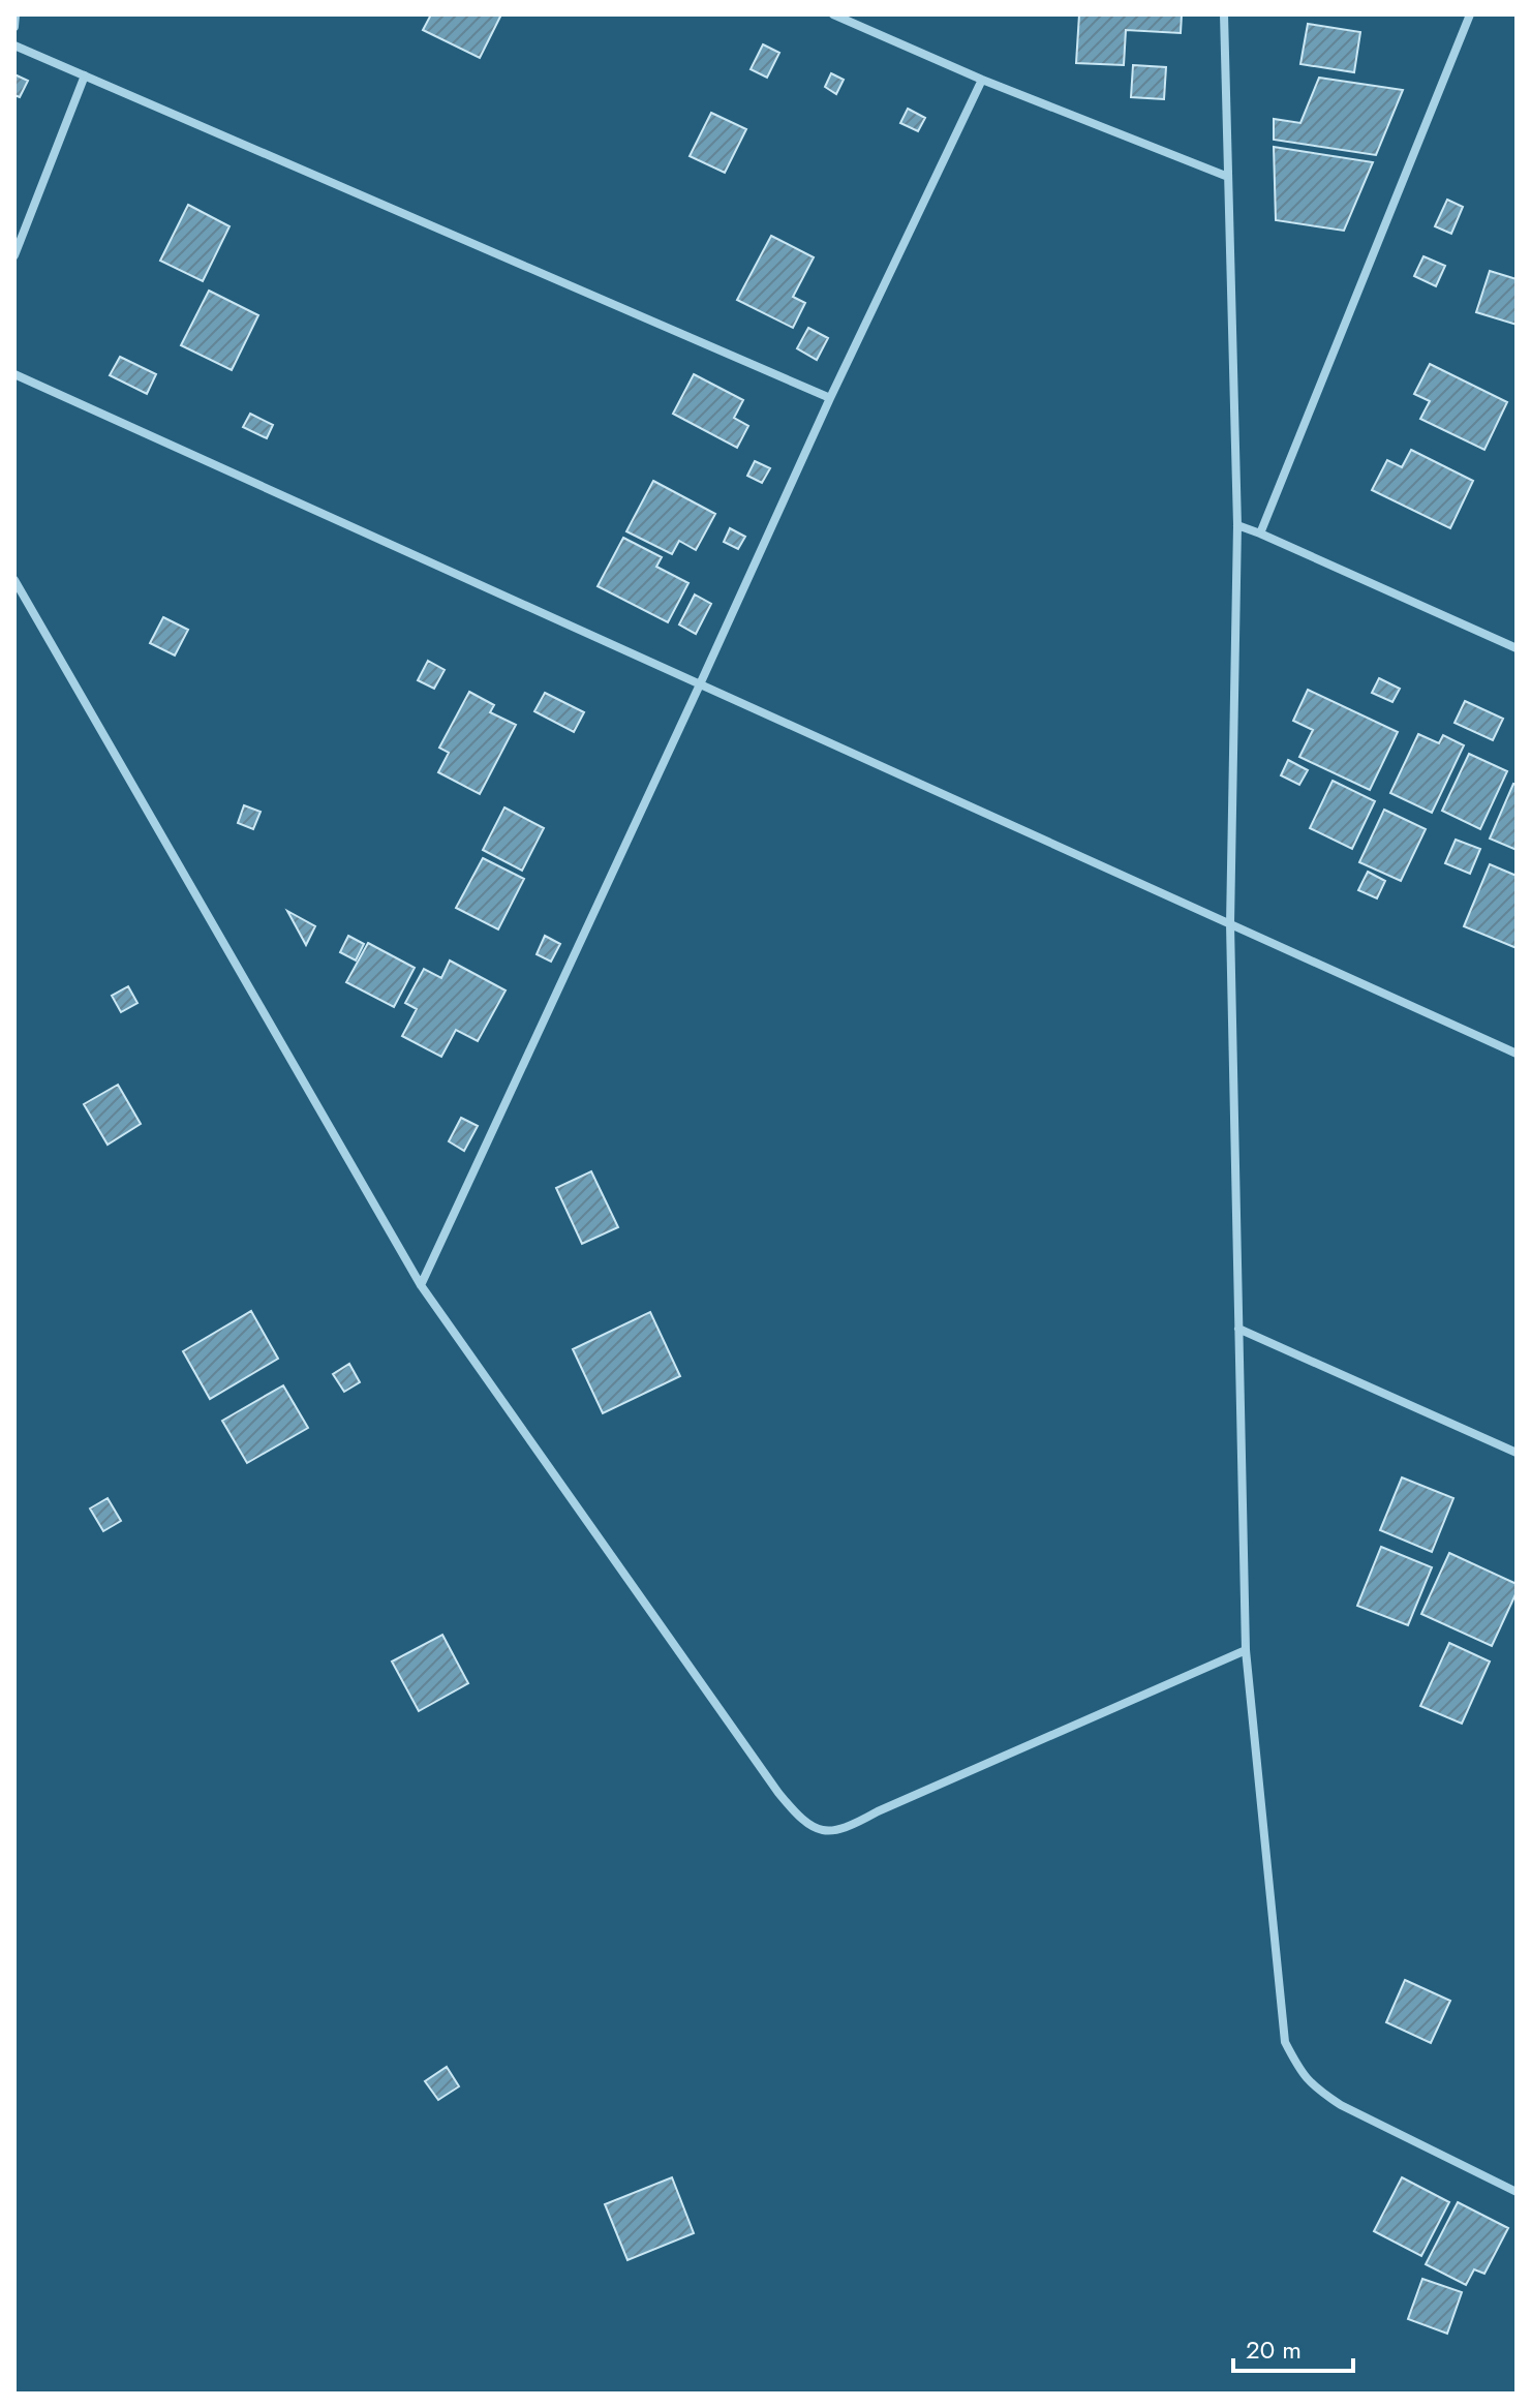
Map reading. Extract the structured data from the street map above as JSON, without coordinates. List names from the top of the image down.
{
  "scale_bar": "20 m"
}
